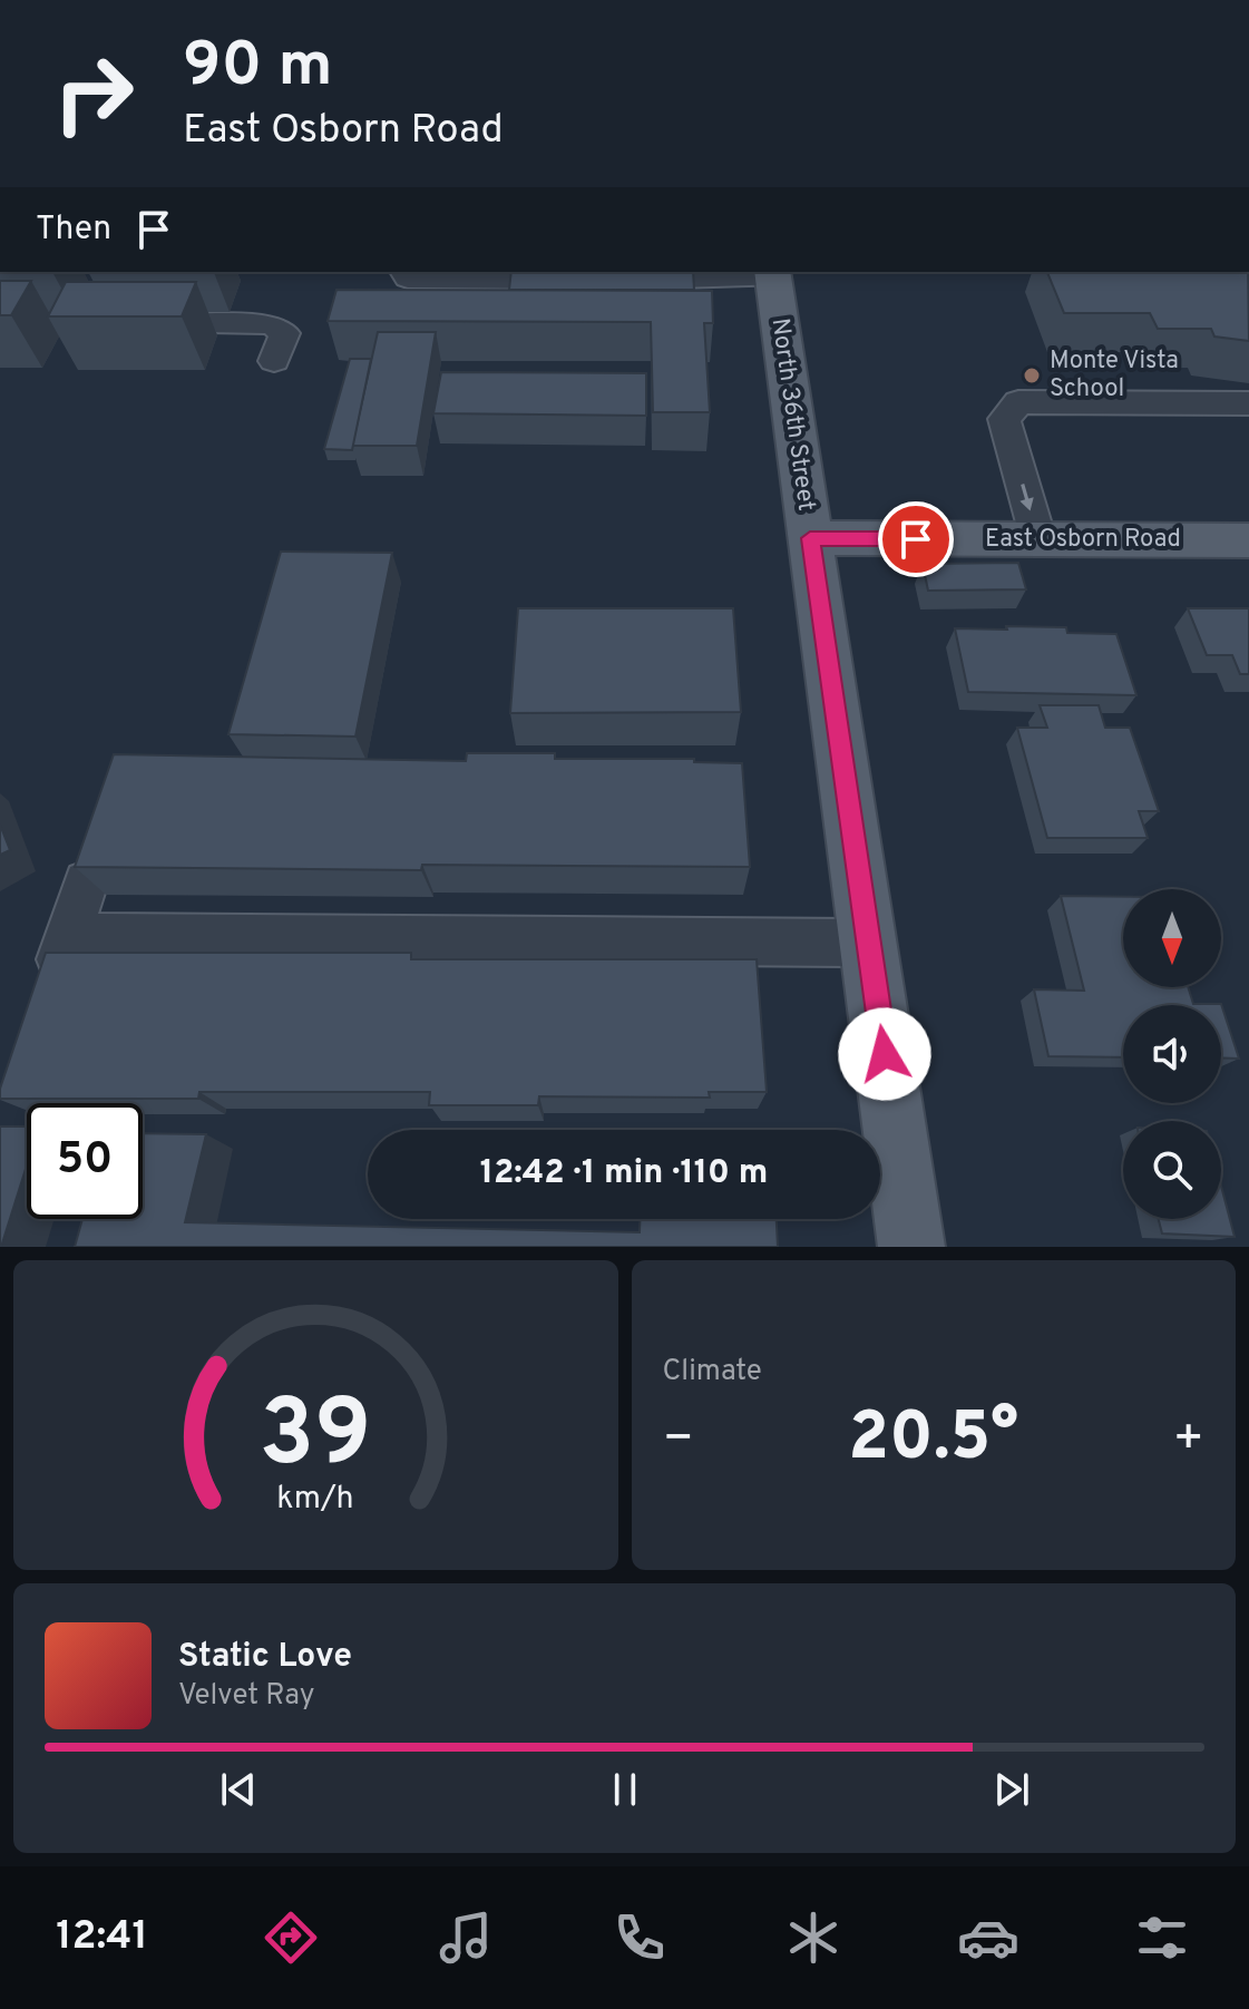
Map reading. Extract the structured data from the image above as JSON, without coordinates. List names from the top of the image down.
{
  "streets": {
    "main road": ["North 36th Street", "East Osborn Road"]
  },
  "crossings": [
    ["North 36th Street", "East Osborn Road"]
  ],
  "places": ["Monte Vista School"],
  "north": "bottom",
  "page": {
    "turn": ["90 m", "East Osborn Road"],
    "then": "Then",
    "limit": "50",
    "trip": "12:42 · 1 min · 110 m",
    "tile": "Climate",
    "heat": ["−", "20.5°", "+"],
    "song": ["Static Love", "Velvet Ray"],
    "tabs": "12:41",
    "gauge": ["39", "km/h"]
  }
}
